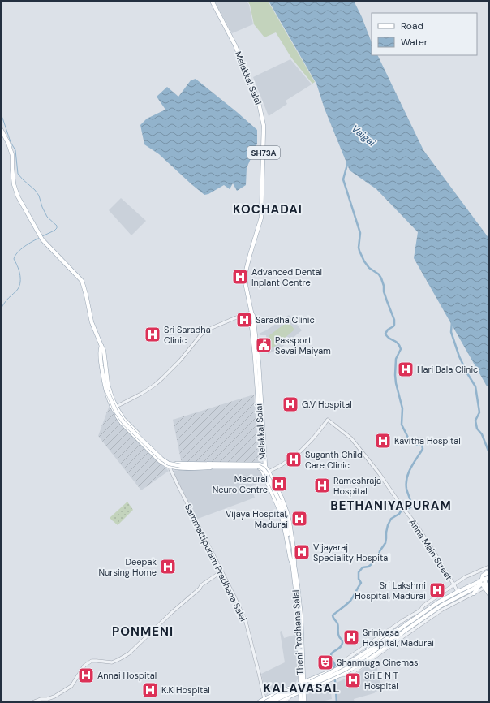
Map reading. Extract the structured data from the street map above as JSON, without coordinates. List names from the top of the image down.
{
  "streets": {
    "main road": ["Melakkal Salai", "SH73A", "Theni Pradhana Salai"],
    "street": ["Anna Main Street", "Sammattipuram Pradhana Salai"]
  },
  "crossings": [
    ["Melakkal Salai", "Theni Pradhana Salai"],
    ["Anna Main Street", "Theni Pradhana Salai"]
  ],
  "districts": [
    "KOCHADAI",
    "BETHANIYAPURAM",
    "PONMENI",
    "KALAVASAL"
  ],
  "water": ["Vaigai"],
  "places": {
    "hospital": [
      "Advanced Dental Inplant Centre",
      "Saradha Clinic",
      "Sri Saradha Clinic",
      "Hari Bala Clinic",
      "G.V Hospital",
      "Kavitha Hospital",
      "Suganth Child Care Clinic",
      "Madurai Neuro Centre",
      "Rameshraja Hospital",
      "Vijaya Hospital, Madurai",
      "Vijayaraj Speciality Hospital",
      "Deepak Nursing Home",
      "Sri Lakshmi Hospital, Madurai",
      "Srinivasa Hospital, Madurai",
      "Annai Hospital",
      "Sri E N T Hospital",
      "K.K Hospital"
    ],
    "public building": ["Passport Sevai Maiyam"],
    "theatre": ["Shanmuga Cinemas"]
  },
  "legend": ["Road", "Water"]
}
